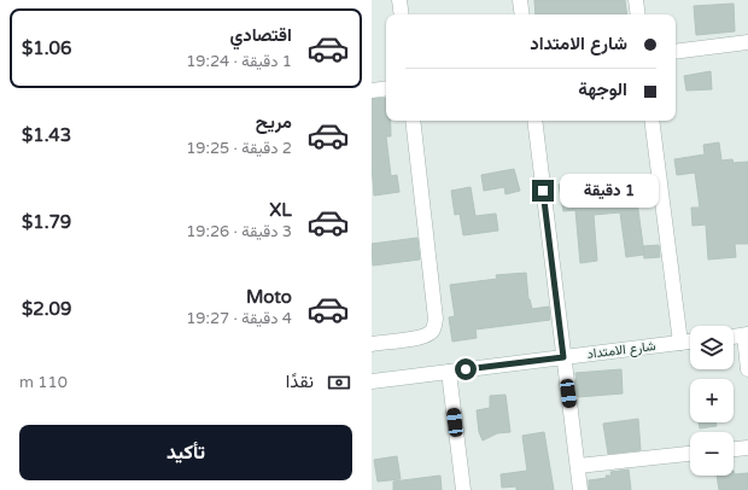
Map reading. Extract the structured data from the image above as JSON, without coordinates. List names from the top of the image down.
{
  "streets": {
    "street": ["شارع الامتداد"]
  },
  "page": {
    "list": [
      {
        "name": "اقتصادي",
        "note": "1 دقيقة · 19:24",
        "value": "$1.06"
      },
      {
        "name": "مريح",
        "note": "2 دقيقة · 19:25",
        "value": "$1.43"
      },
      {
        "name": "XL",
        "note": "3 دقيقة · 19:26",
        "value": "$1.79"
      },
      {
        "name": "Moto",
        "note": "4 دقيقة · 19:27",
        "value": "$2.09"
      }
    ],
    "banner": ["شارع الامتداد", "الوجهة"],
    "bubble": "1 دقيقة",
    "map_buttons": ["+", "−"],
    "pay": ["نقدًا", "110 m"],
    "buttons": "تأكيد"
  }
}
